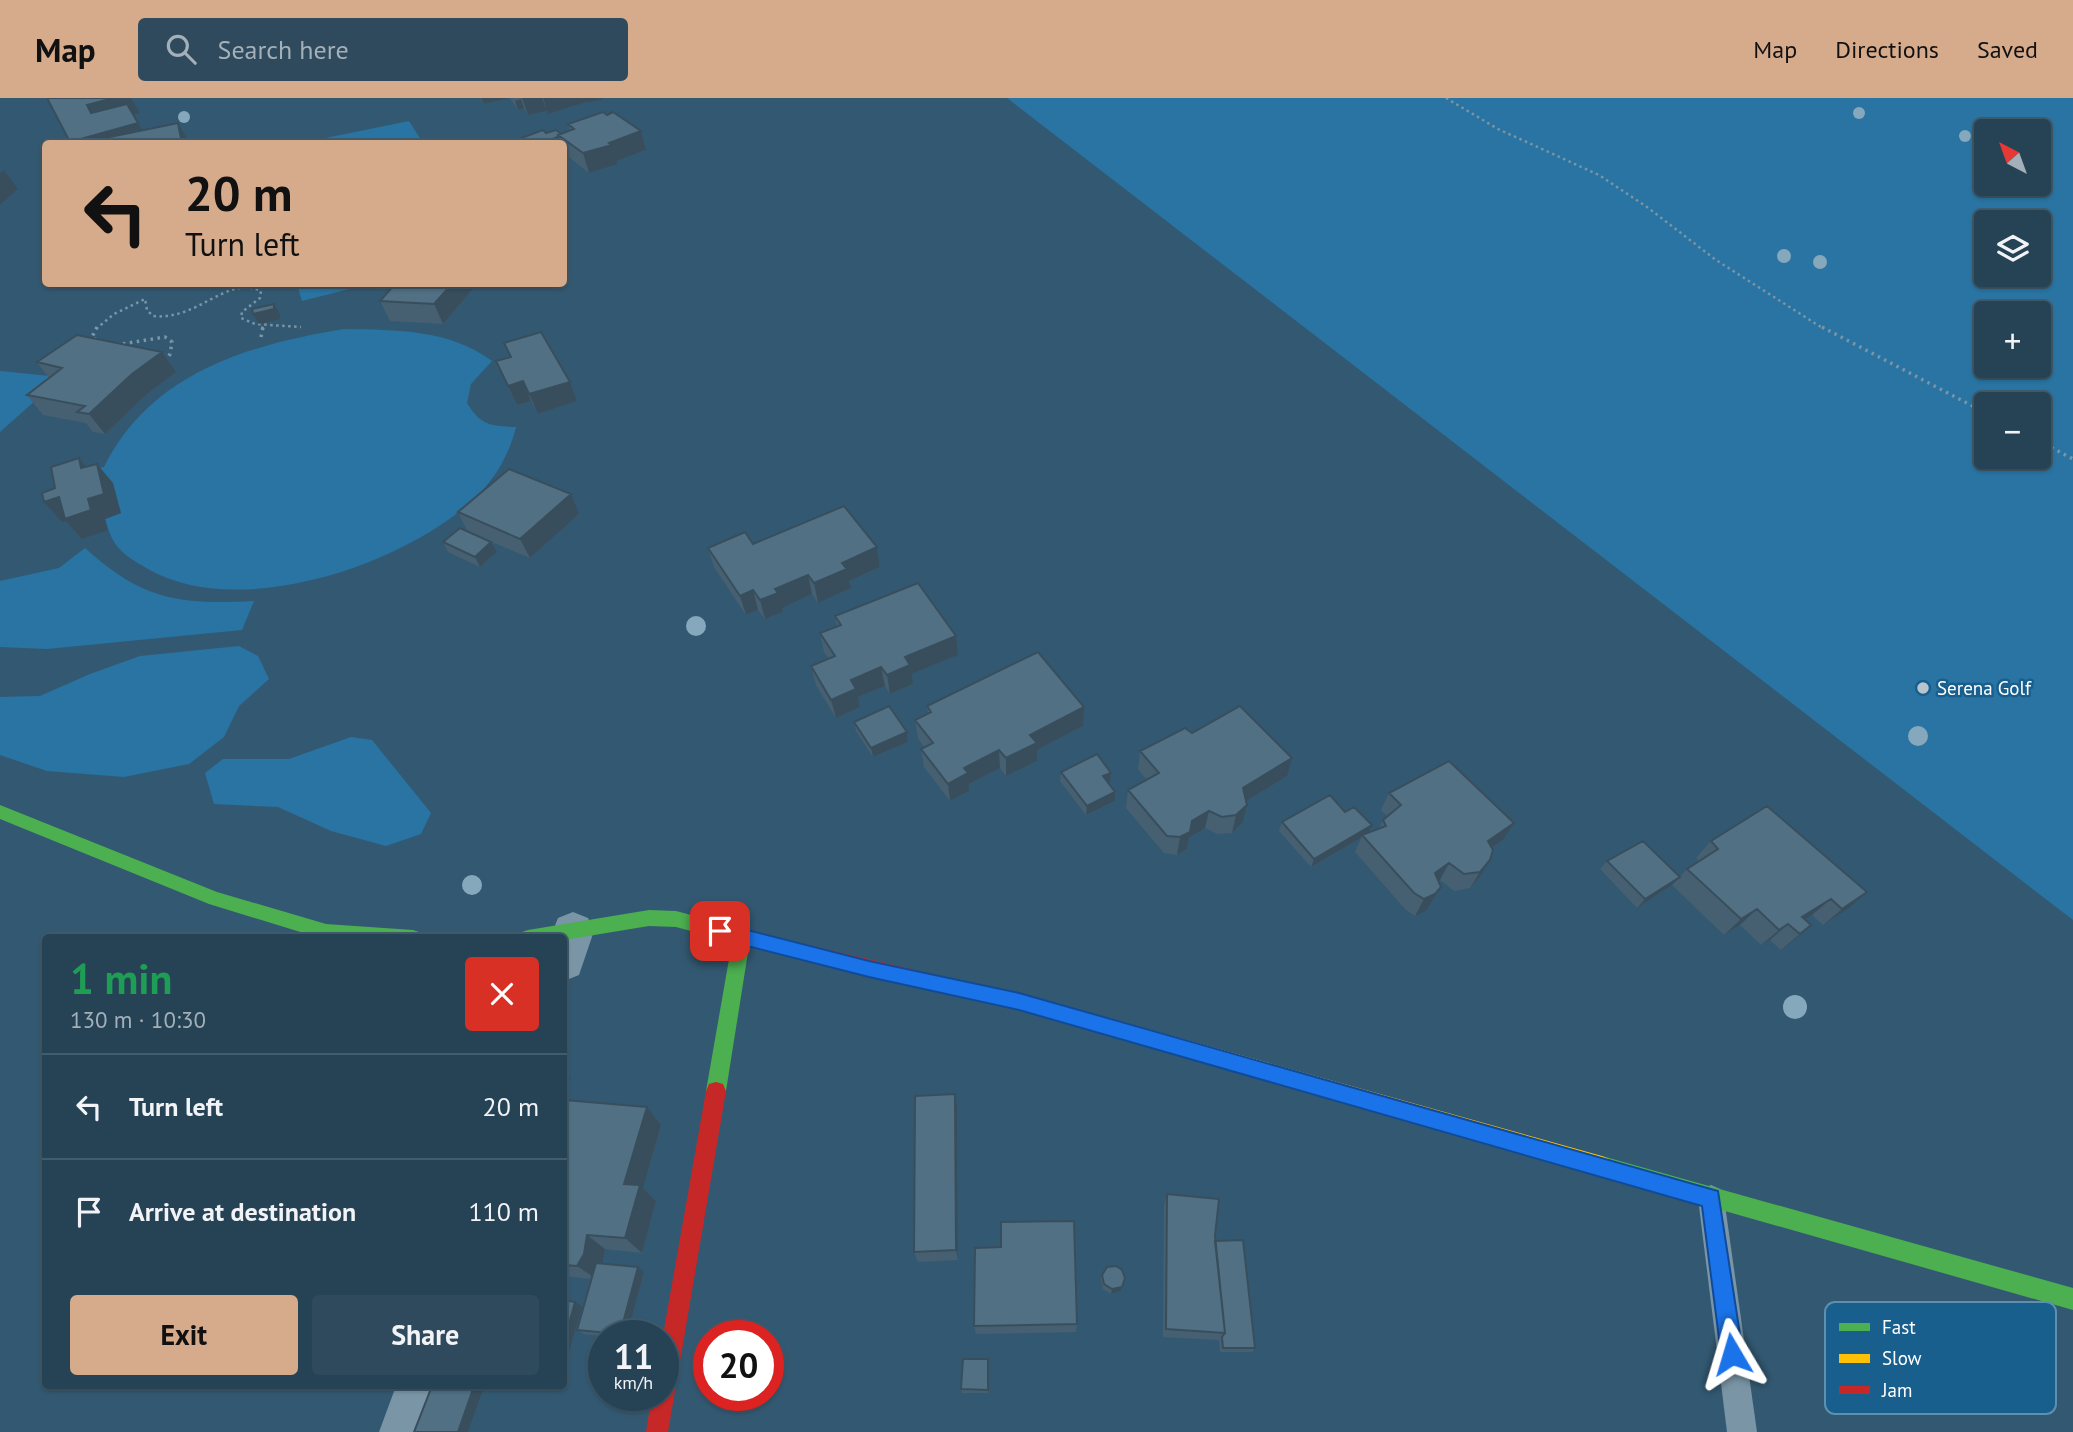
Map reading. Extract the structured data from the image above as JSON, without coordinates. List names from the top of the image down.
{
  "places": ["Serena Golf"],
  "legend": ["Fast", "Slow", "Jam"],
  "north": "top left",
  "page": {
    "header": "Map",
    "search": "Search here",
    "nav": ["Map", "Directions", "Saved"],
    "map_buttons": ["+", "−"],
    "turn": ["20 m", "Turn left"],
    "heading": ["1 min", "130 m · 10:30"],
    "list": [
      {
        "name": "Turn left",
        "value": "20 m"
      },
      {
        "name": "Arrive at destination",
        "value": "110 m"
      }
    ],
    "buttons": ["Exit", "Share"],
    "speed": "11 km/h",
    "limit": "20"
  }
}
